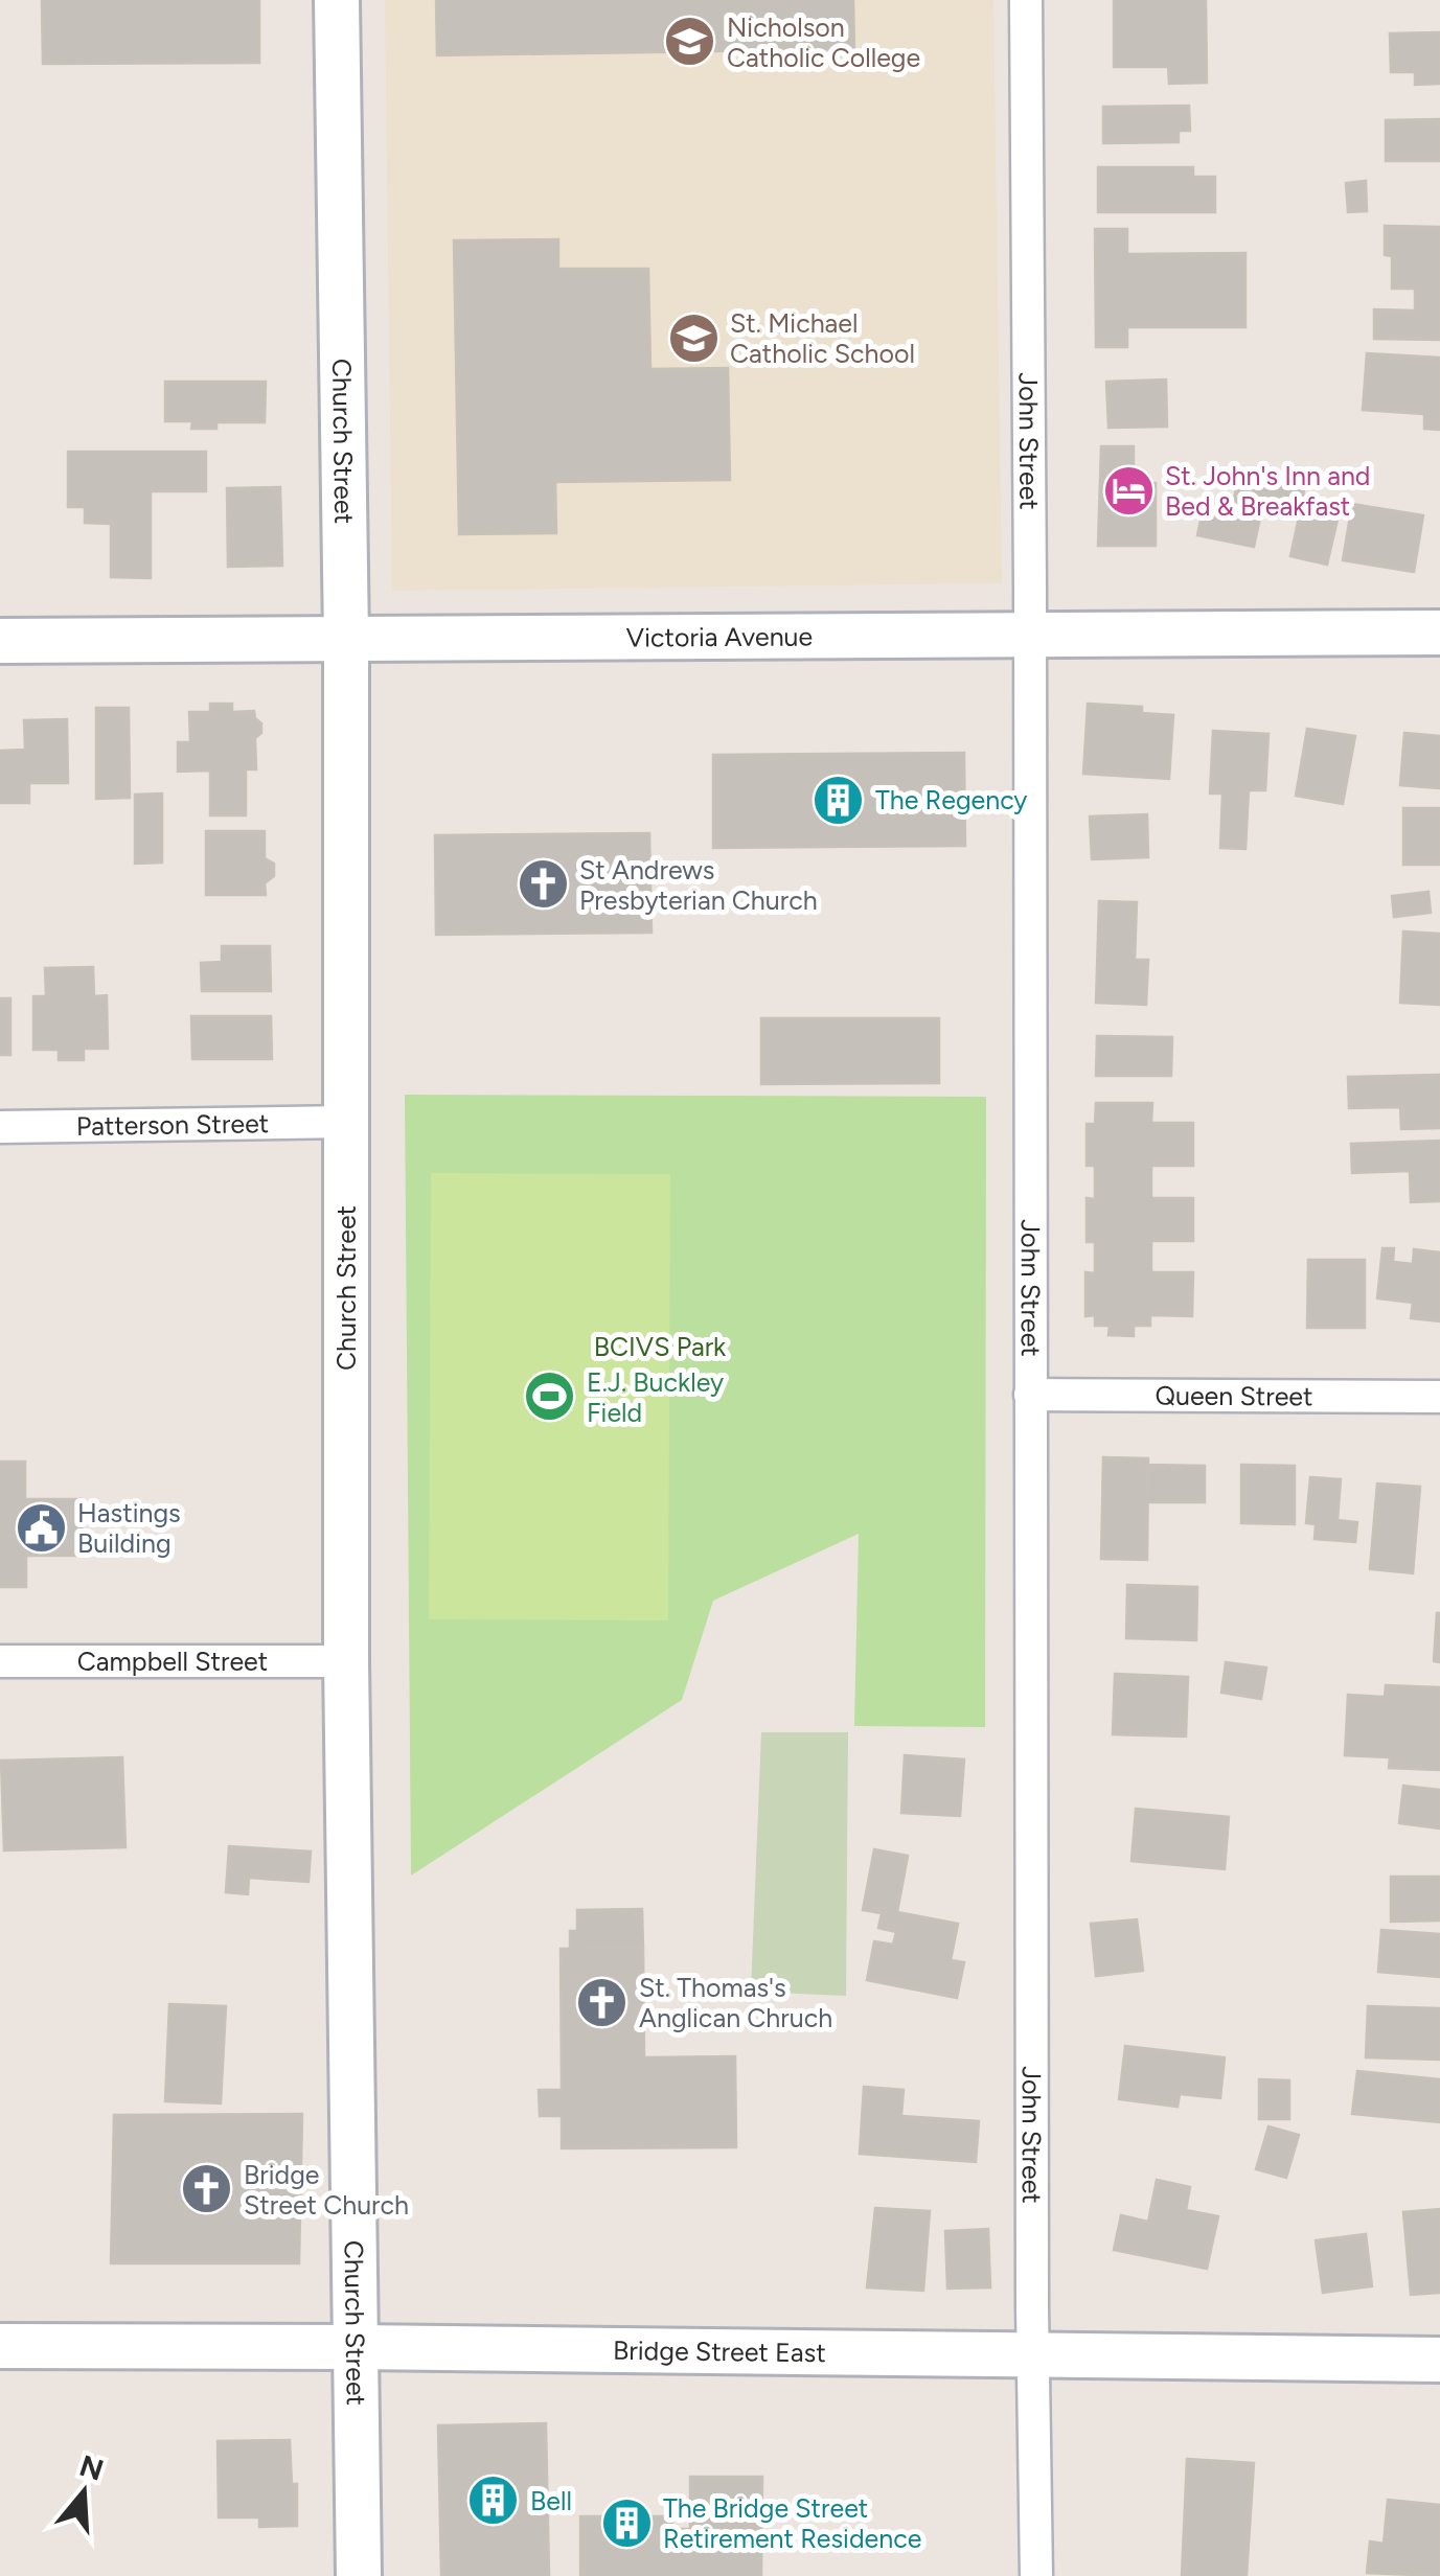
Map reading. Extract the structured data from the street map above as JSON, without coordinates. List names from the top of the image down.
{
  "streets": {
    "street": [
      "Church Street",
      "John Street",
      "Victoria Avenue",
      "Patterson Street",
      "Queen Street",
      "Campbell Street",
      "Bridge Street East"
    ]
  },
  "crossings": [
    ["Church Street", "Victoria Avenue"],
    ["Church Street", "Patterson Street"],
    ["Church Street", "Campbell Street"],
    ["Church Street", "Bridge Street East"],
    ["John Street", "Victoria Avenue"],
    ["John Street", "Queen Street"],
    ["John Street", "Bridge Street East"]
  ],
  "parks": ["BCIVS Park"],
  "places": {
    "school or university": ["Nicholson Catholic College", "St. Michael Catholic School"],
    "hotel": ["St. John's Inn and Bed & Breakfast"],
    "building": ["The Regency", "Bell", "The Bridge Street Retirement Residence"],
    "church": ["St Andrews Presbyterian Church", "St. Thomas's Anglican Chruch", "Bridge Street Church"],
    "sports": ["E.J. Buckley Field"],
    "public building": ["Hastings Building"]
  },
  "north": "top"
}
